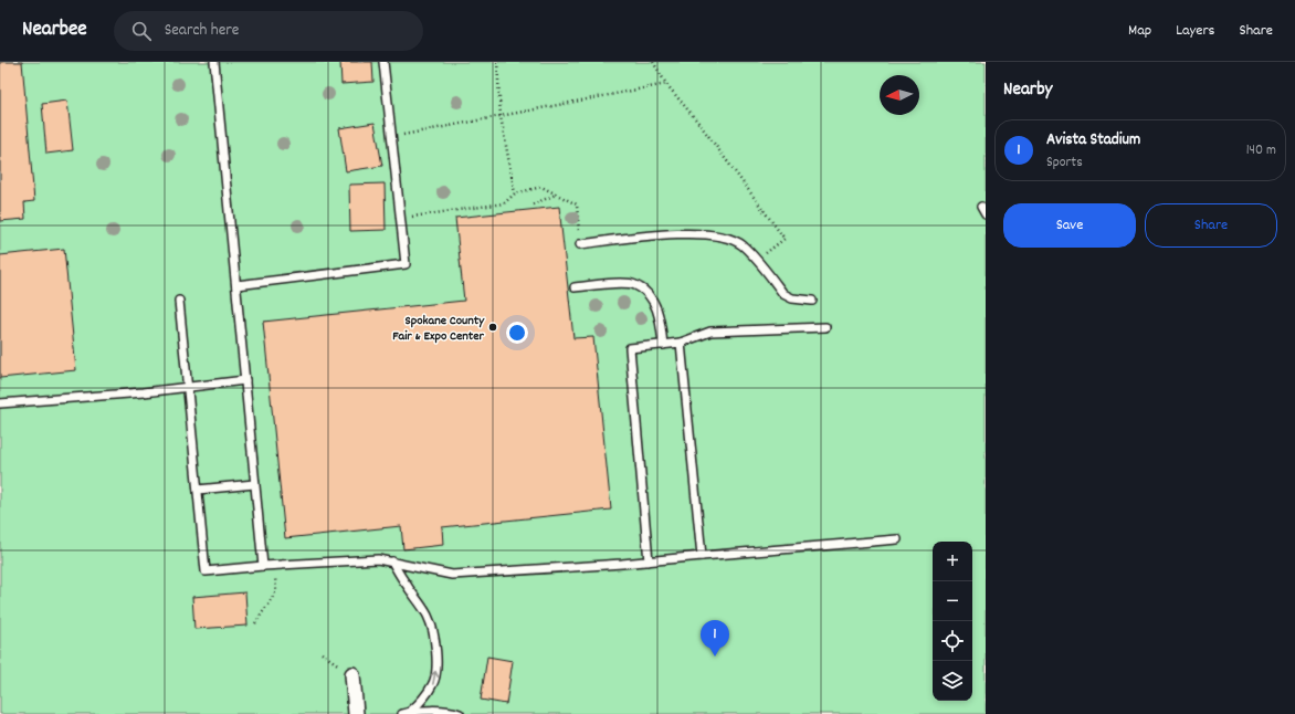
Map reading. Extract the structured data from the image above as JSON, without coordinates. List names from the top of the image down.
{
  "places": ["Spokane County Fair & Expo Center"],
  "north": "left",
  "page": {
    "header": "Nearbee",
    "search": "Search here",
    "nav": ["Map", "Layers", "Share"],
    "heading": "Nearby",
    "list": [
      {
        "mark": "1",
        "name": "Avista Stadium",
        "note": "Sports",
        "value": "140 m"
      }
    ],
    "buttons": ["Save", "Share"],
    "map_buttons": ["+", "−"],
    "pins": "1"
  }
}
